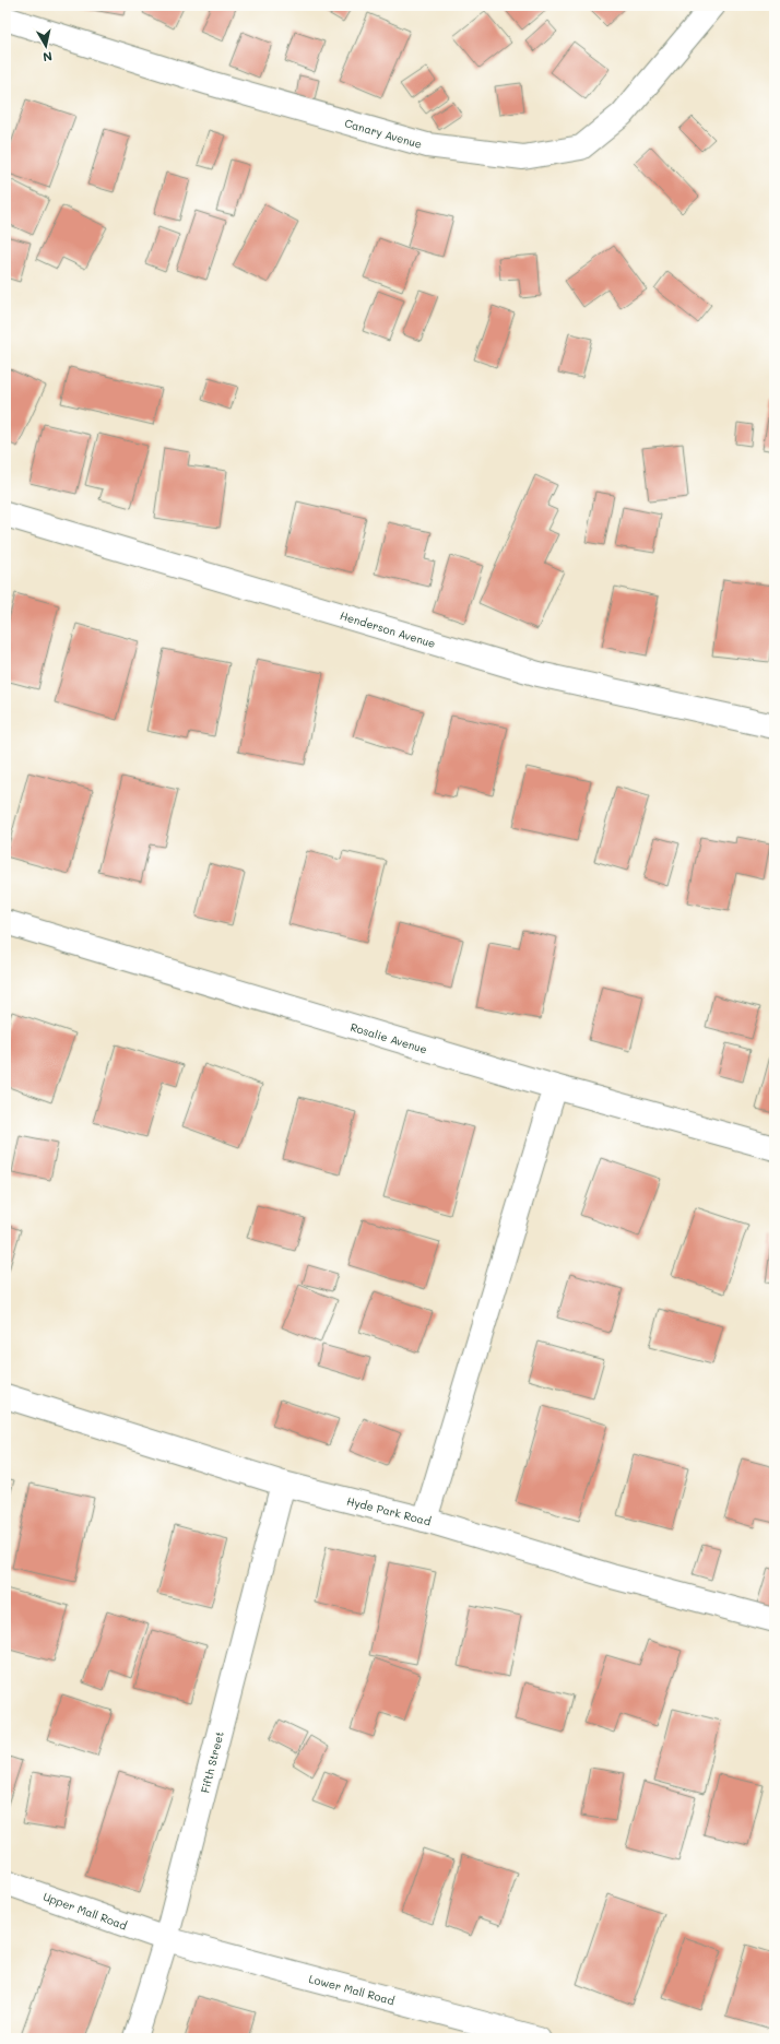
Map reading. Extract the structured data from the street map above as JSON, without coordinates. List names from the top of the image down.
{
  "streets": {
    "street": [
      "Canary Avenue",
      "Henderson Avenue",
      "Rosalie Avenue",
      "Hyde Park Road",
      "Fifth Street",
      "Upper Mall Road",
      "Lower Mall Road"
    ]
  },
  "crossings": [
    ["Hyde Park Road", "Fifth Street"],
    ["Fifth Street", "Upper Mall Road"],
    ["Fifth Street", "Lower Mall Road"],
    ["Upper Mall Road", "Lower Mall Road"]
  ],
  "north": "bottom"
}
